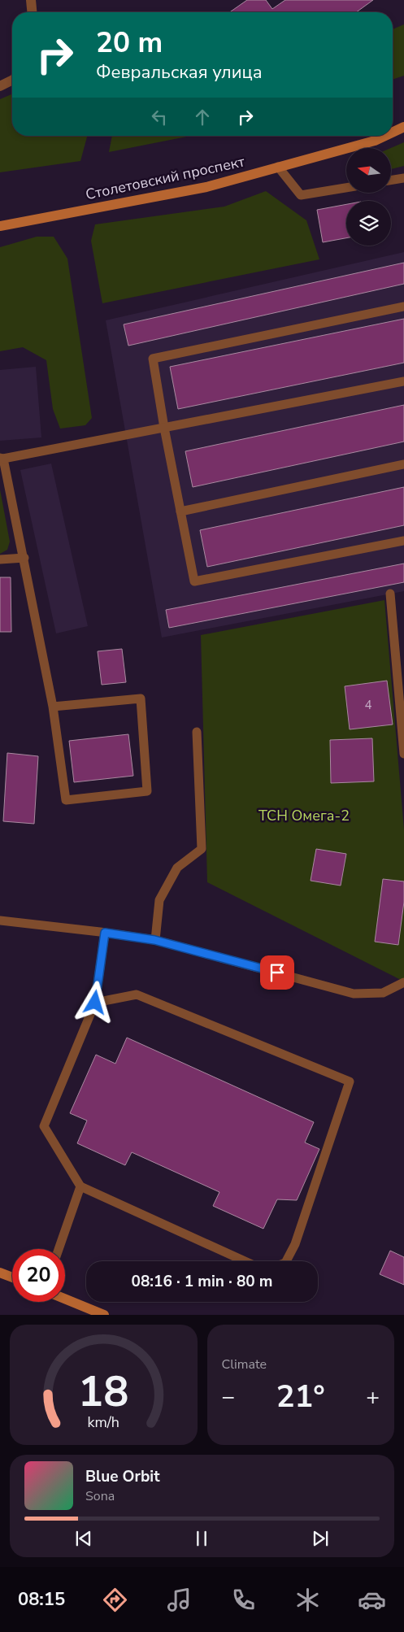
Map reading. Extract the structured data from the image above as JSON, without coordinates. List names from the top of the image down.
{
  "streets": {
    "main road": ["Столетовский проспект"]
  },
  "parks": ["ТСН Омега-2"],
  "house_numbers": ["4"],
  "north": "left",
  "page": {
    "turn": ["20 m", "Февральская улица"],
    "limit": "20",
    "trip": "08:16 · 1 min · 80 m",
    "tile": "Climate",
    "heat": ["−", "21°", "+"],
    "song": ["Blue Orbit", "Sona"],
    "tabs": "08:15",
    "gauge": ["18", "km/h"]
  }
}
